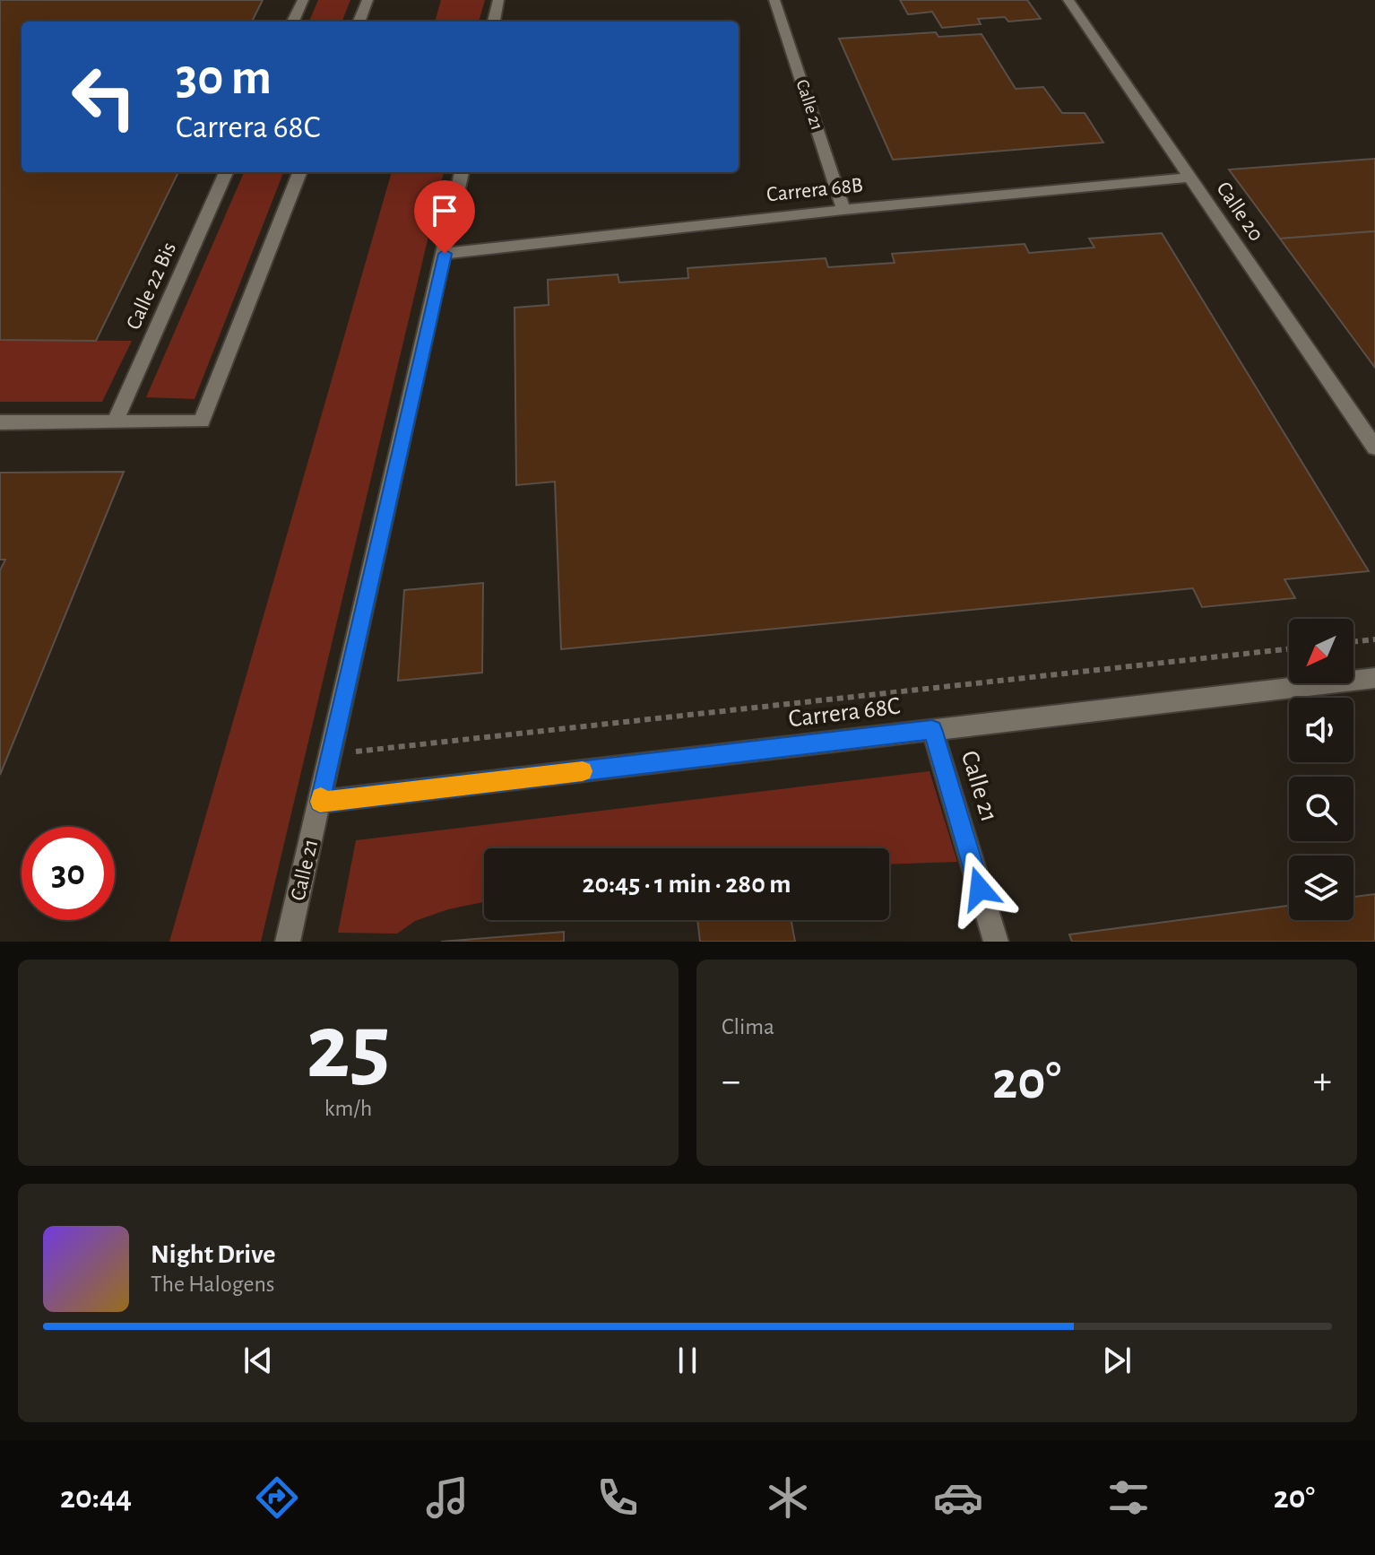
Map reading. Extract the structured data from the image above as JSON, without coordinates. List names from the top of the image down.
{
  "streets": {
    "street": [
      "Calle 21",
      "Carrera 68B",
      "Calle 20",
      "Calle 22 Bis",
      "Carrera 68C"
    ]
  },
  "crossings": [
    ["Calle 21", "Carrera 68B"],
    ["Calle 21", "Carrera 68C"],
    ["Carrera 68B", "Calle 20"]
  ],
  "north": "bottom left",
  "page": {
    "turn": ["30 m", "Carrera 68C"],
    "limit": "30",
    "trip": "20:45 · 1 min · 280 m",
    "tile": [
      ["25", "km/h"],
      "Clima"
    ],
    "heat": ["−", "20°", "+"],
    "song": ["Night Drive", "The Halogens"],
    "tabs": ["20:44", "20°"]
  }
}
